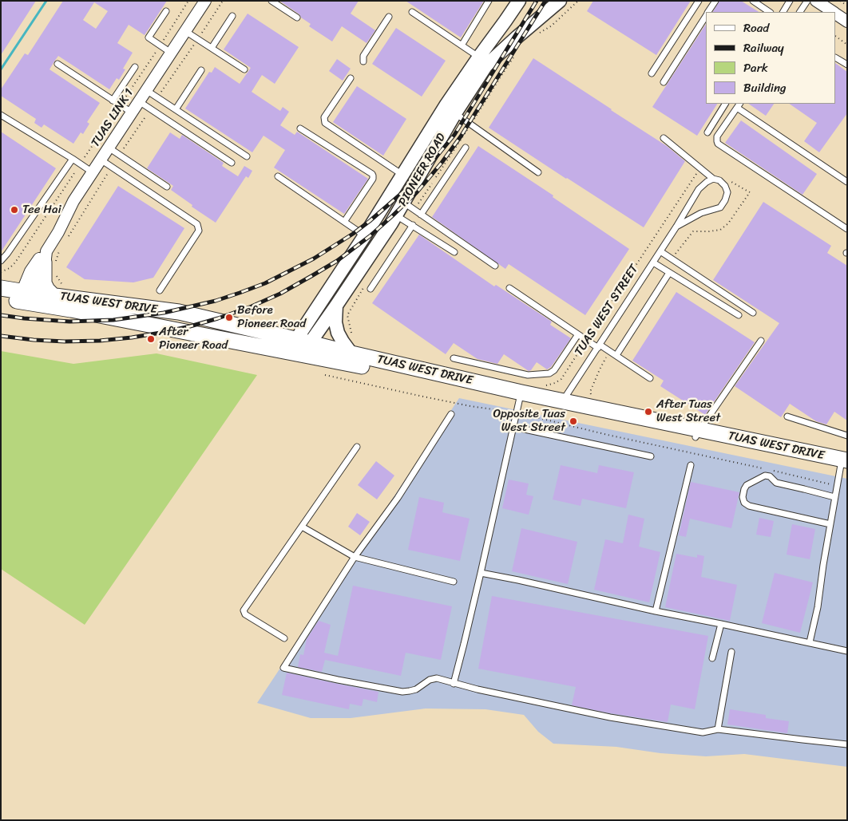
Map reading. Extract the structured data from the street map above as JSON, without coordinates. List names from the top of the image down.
{
  "streets": {
    "main road": ["TUAS WEST DRIVE"],
    "street": ["TUAS LINK 1", "PIONEER ROAD"],
    "lane": ["TUAS WEST STREET"]
  },
  "crossings": [
    ["TUAS LINK 1", "TUAS WEST DRIVE"],
    ["PIONEER ROAD", "TUAS WEST DRIVE"],
    ["TUAS WEST DRIVE", "TUAS WEST STREET"]
  ],
  "places": [
    "Tee Hai",
    "Before Pioneer Road",
    "After Pioneer Road",
    "After Tuas West Street",
    "Opposite Tuas West Street"
  ],
  "legend": [
    "Road",
    "Railway",
    "Park",
    "Building"
  ]
}
